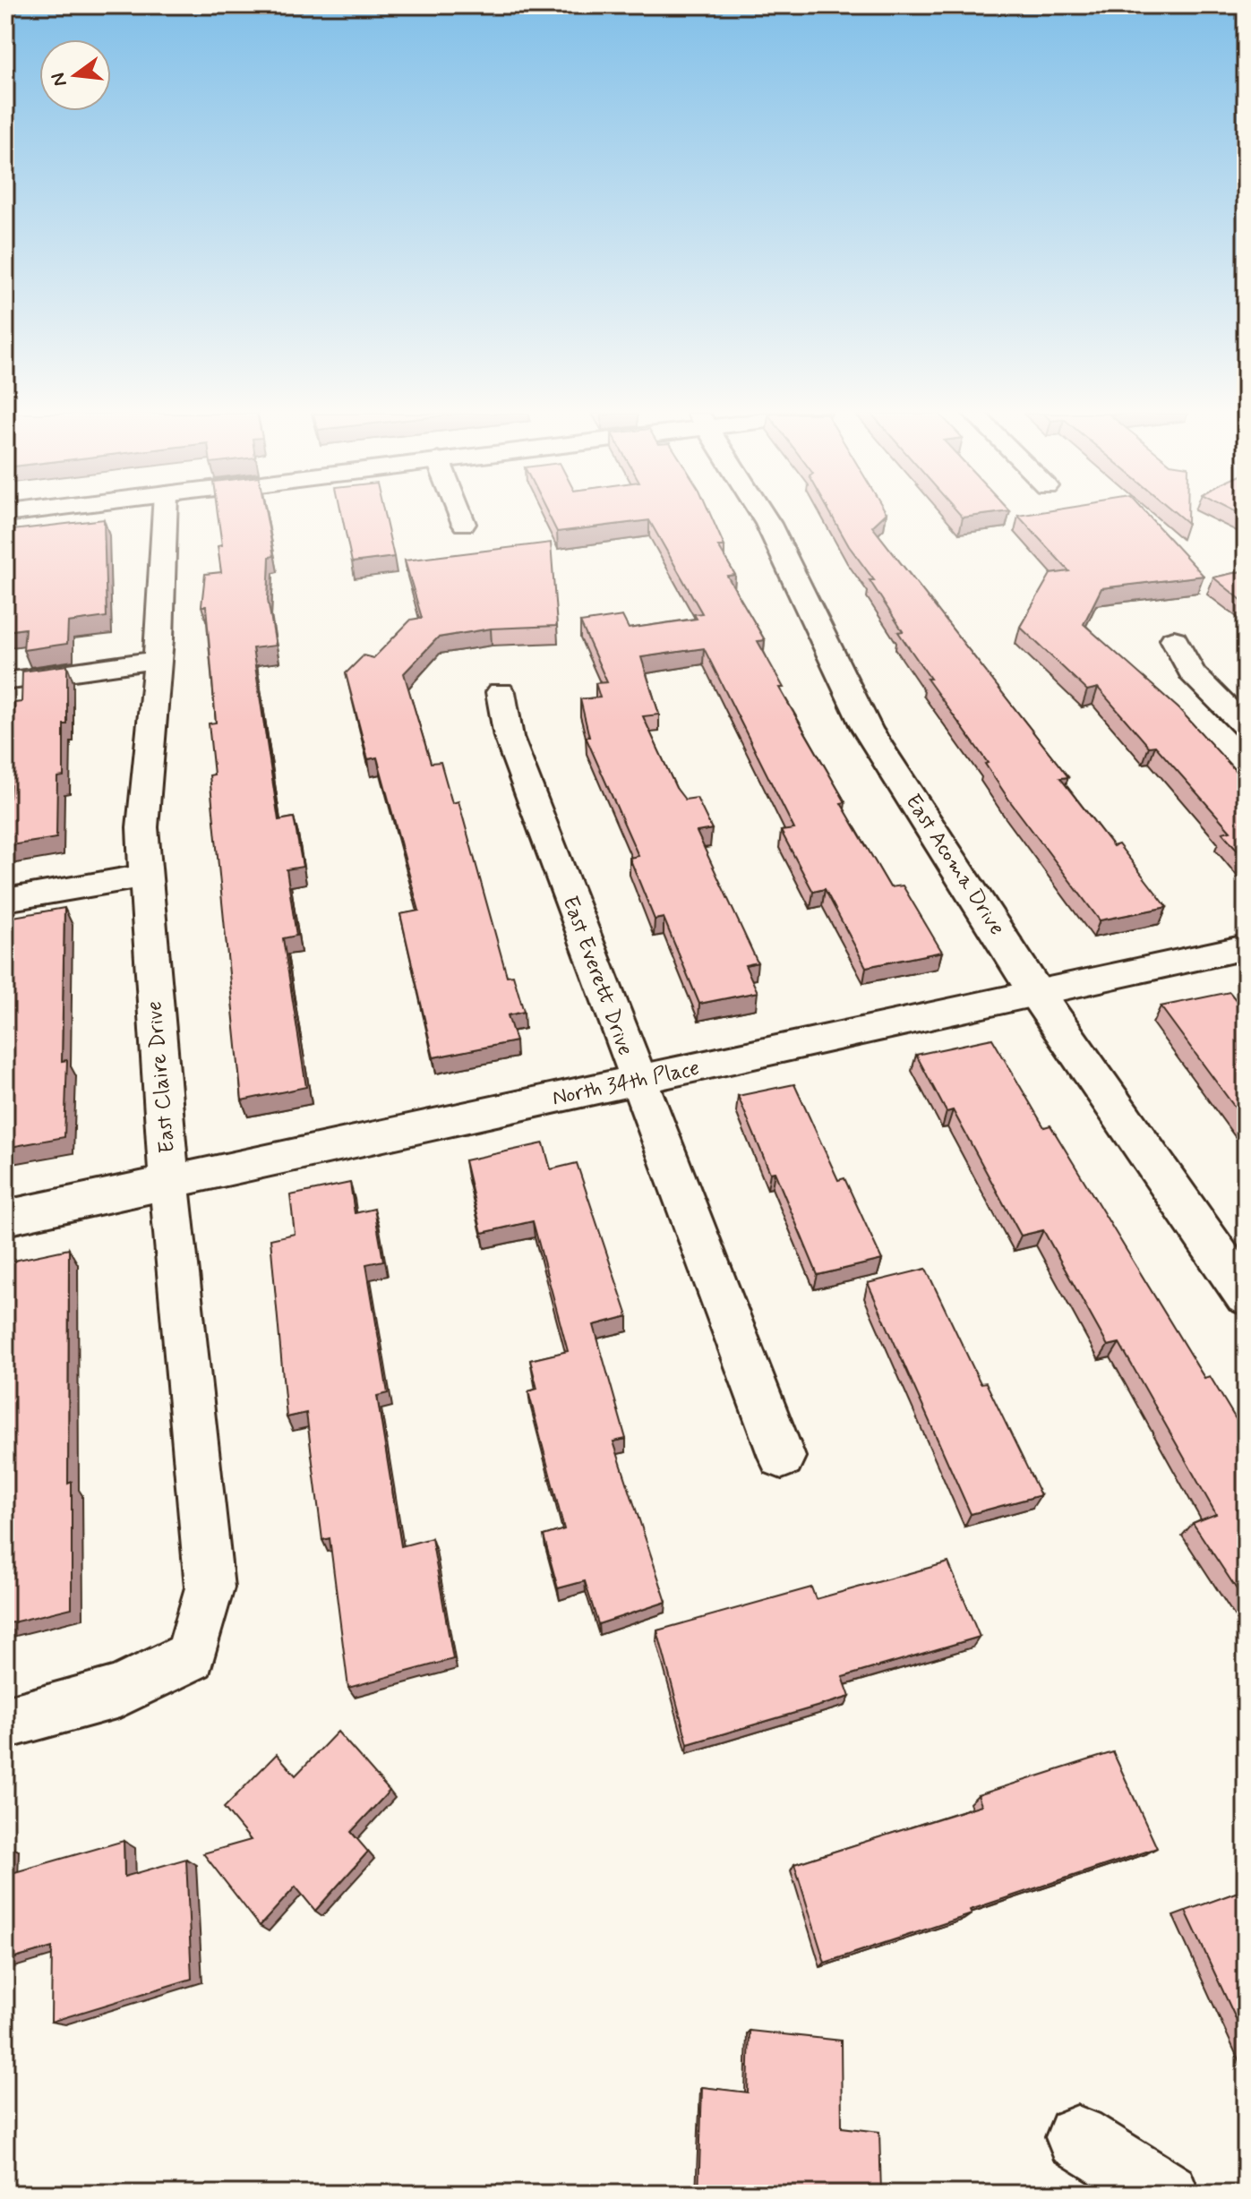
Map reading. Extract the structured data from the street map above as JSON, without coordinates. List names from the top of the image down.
{
  "streets": {
    "street": [
      "East Acoma Drive",
      "East Everett Drive",
      "East Claire Drive",
      "North 34th Place"
    ]
  },
  "crossings": [
    ["East Acoma Drive", "North 34th Place"],
    ["East Everett Drive", "North 34th Place"],
    ["East Claire Drive", "North 34th Place"]
  ],
  "north": "left"
}
